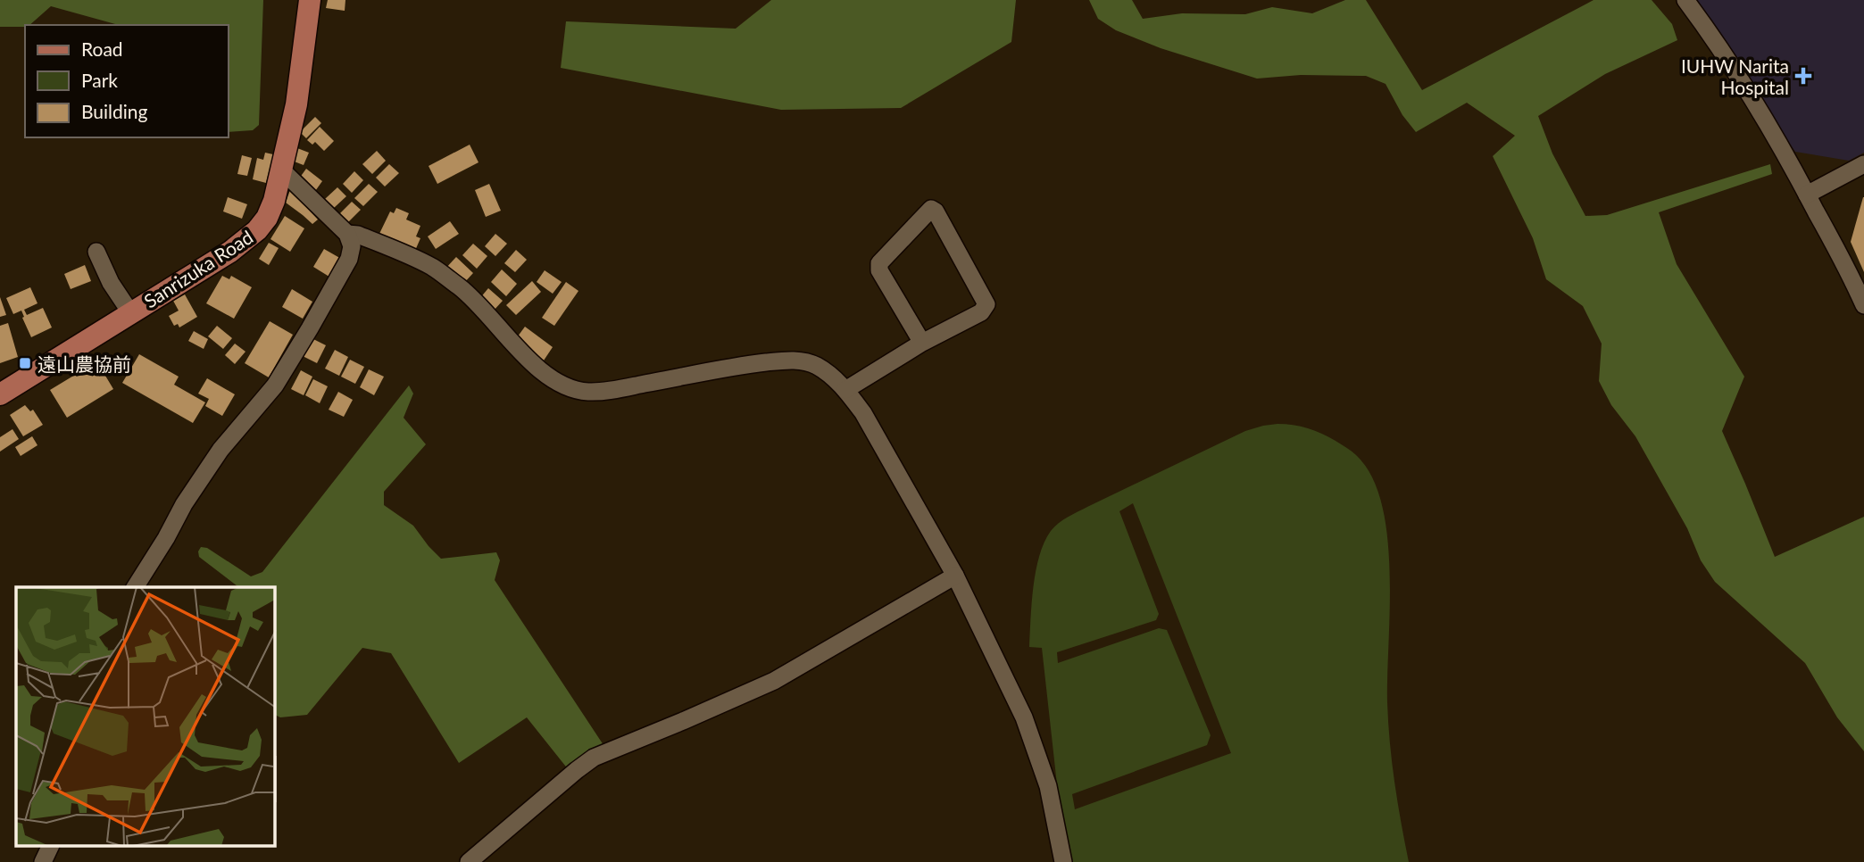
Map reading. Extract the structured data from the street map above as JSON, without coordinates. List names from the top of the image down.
{
  "streets": {
    "main road": ["Sanrizuka Road"]
  },
  "places": {
    "health": ["IUHW Narita Hospital"],
    "transit": ["遠山農協前"]
  },
  "legend": ["Road", "Park", "Building"]
}
